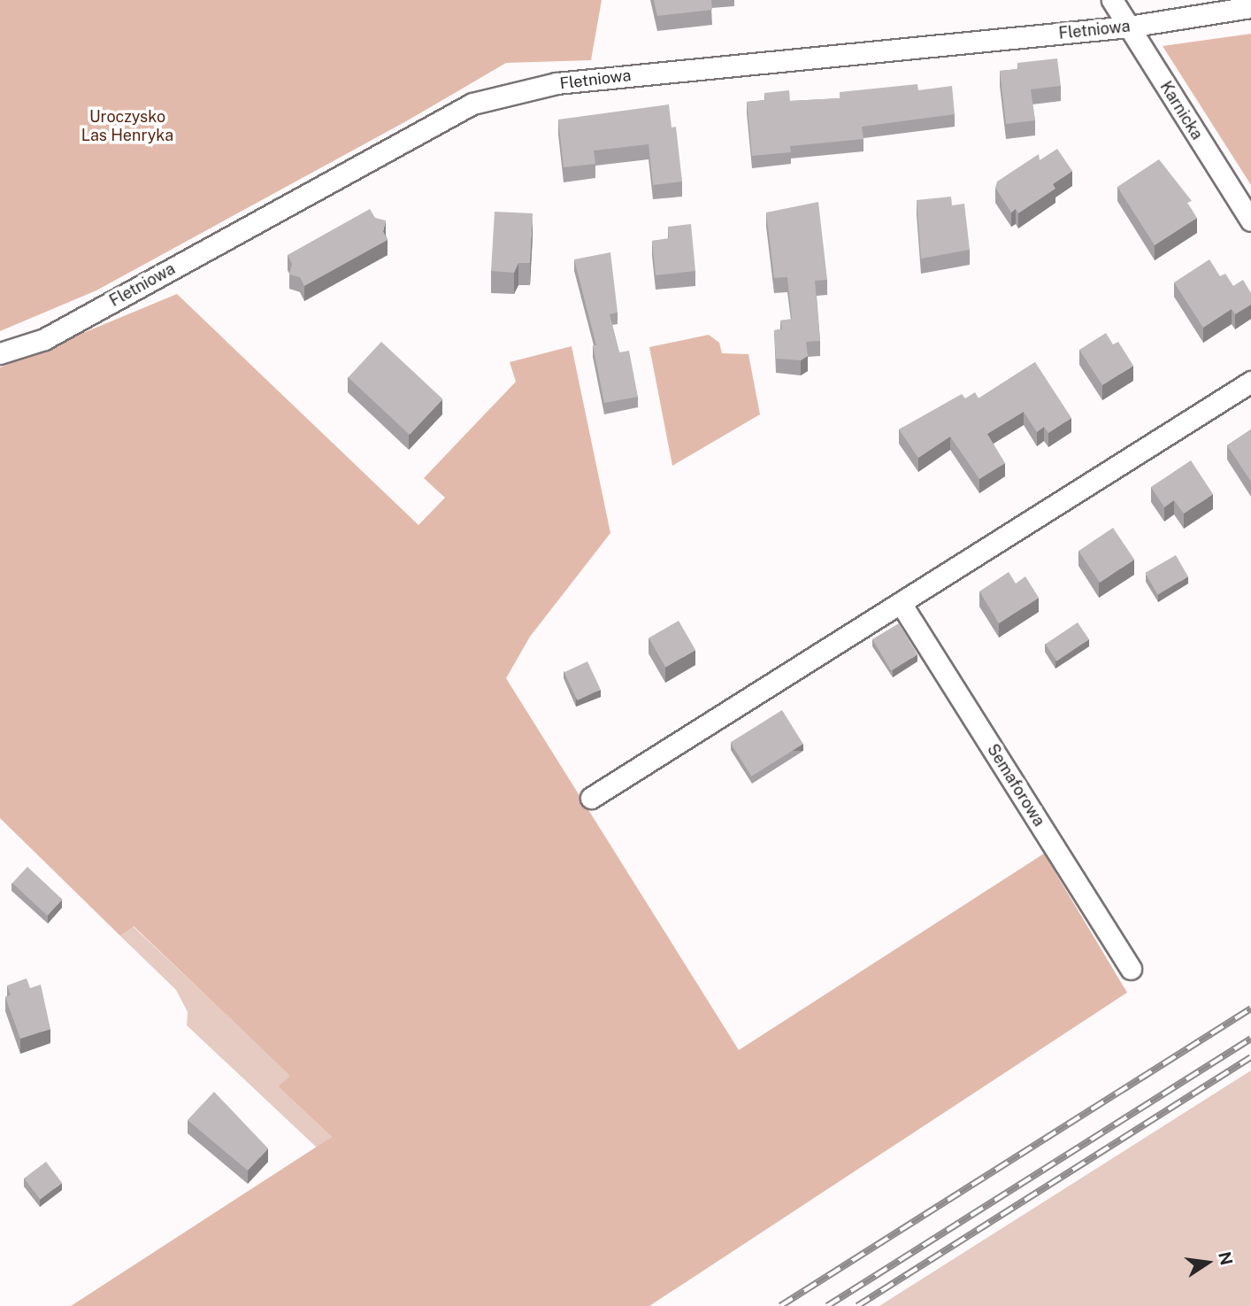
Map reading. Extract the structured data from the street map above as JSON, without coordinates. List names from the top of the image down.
{
  "streets": {
    "street": ["Fletniowa", "Karnicka", "Semaforowa"]
  },
  "crossings": [
    ["Fletniowa", "Karnicka"]
  ],
  "parks": ["Uroczysko Las Henryka"],
  "north": "right"
}
